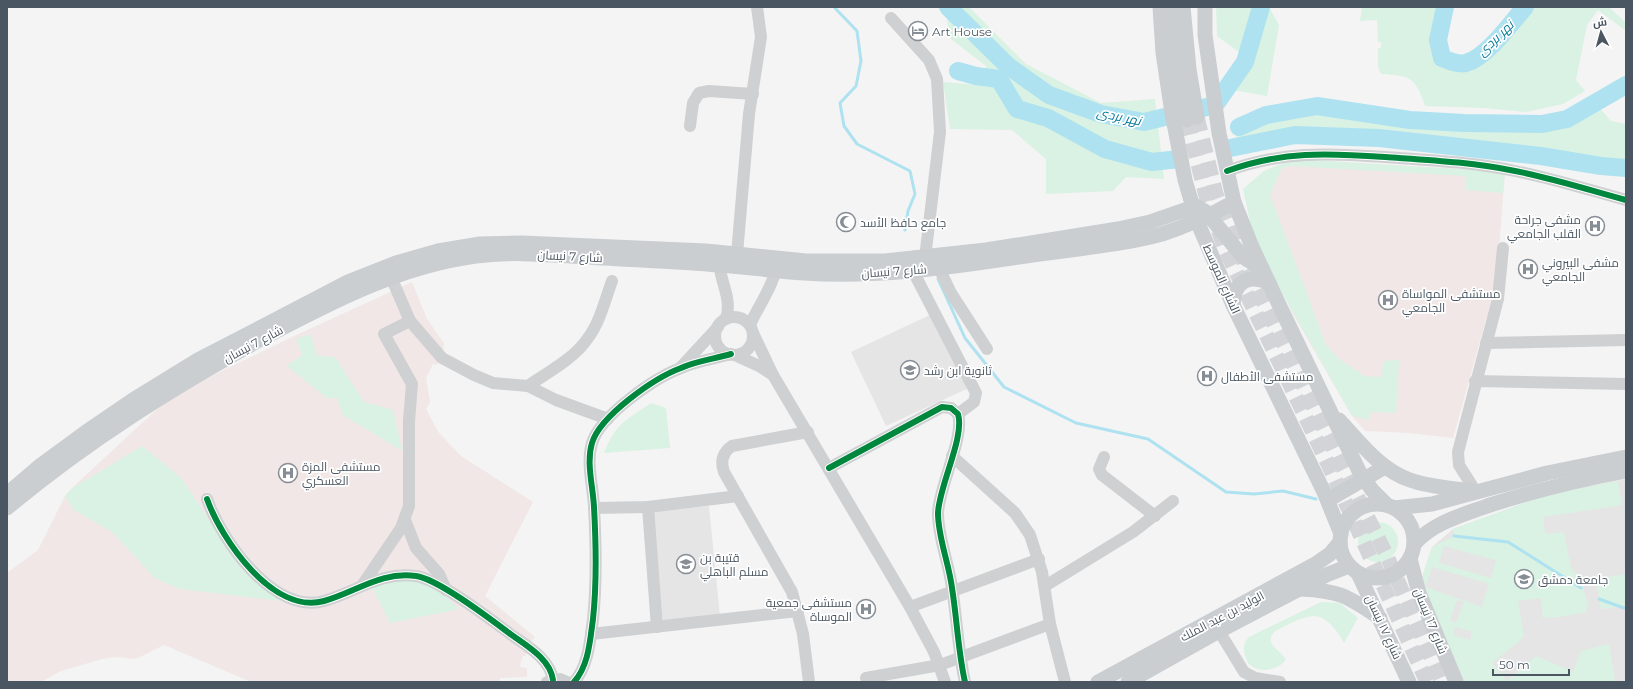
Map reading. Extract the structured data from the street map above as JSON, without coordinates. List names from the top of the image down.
{
  "streets": {
    "main road": [
      "شارع 7 نيسان",
      "الشارع الموسط",
      "الوليد بن عبد الملك",
      "شارع 17 نيسان",
      "شارع ١٧ نيسان"
    ]
  },
  "crossings": [
    ["شارع 7 نيسان", "الشارع الموسط"],
    ["الشارع الموسط", "الوليد بن عبد الملك"],
    ["الشارع الموسط", "شارع 17 نيسان"],
    ["الشارع الموسط", "شارع ١٧ نيسان"],
    ["الوليد بن عبد الملك", "شارع 17 نيسان"],
    ["الوليد بن عبد الملك", "شارع ١٧ نيسان"],
    ["شارع 17 نيسان", "شارع ١٧ نيسان"]
  ],
  "water": ["نهر بردى"],
  "places": {
    "hotel": ["Art House"],
    "mosque": ["جامع حافظ الأسد"],
    "hospital": [
      "مشفى جراحة القلب الجامعي",
      "مشفى البيروني الجامعي",
      "مستشفى المواساة الجامعي",
      "مستشفى الأطفال",
      "مستشفى المزة العسكري",
      "مستشفى جمعية الموساة"
    ],
    "school or university": ["ثانوية ابن رشد", "قتيبة بن مسلم الباهلي", "جامعة دمشق"]
  },
  "scale_bar": "50 m",
  "north": "top"
}
